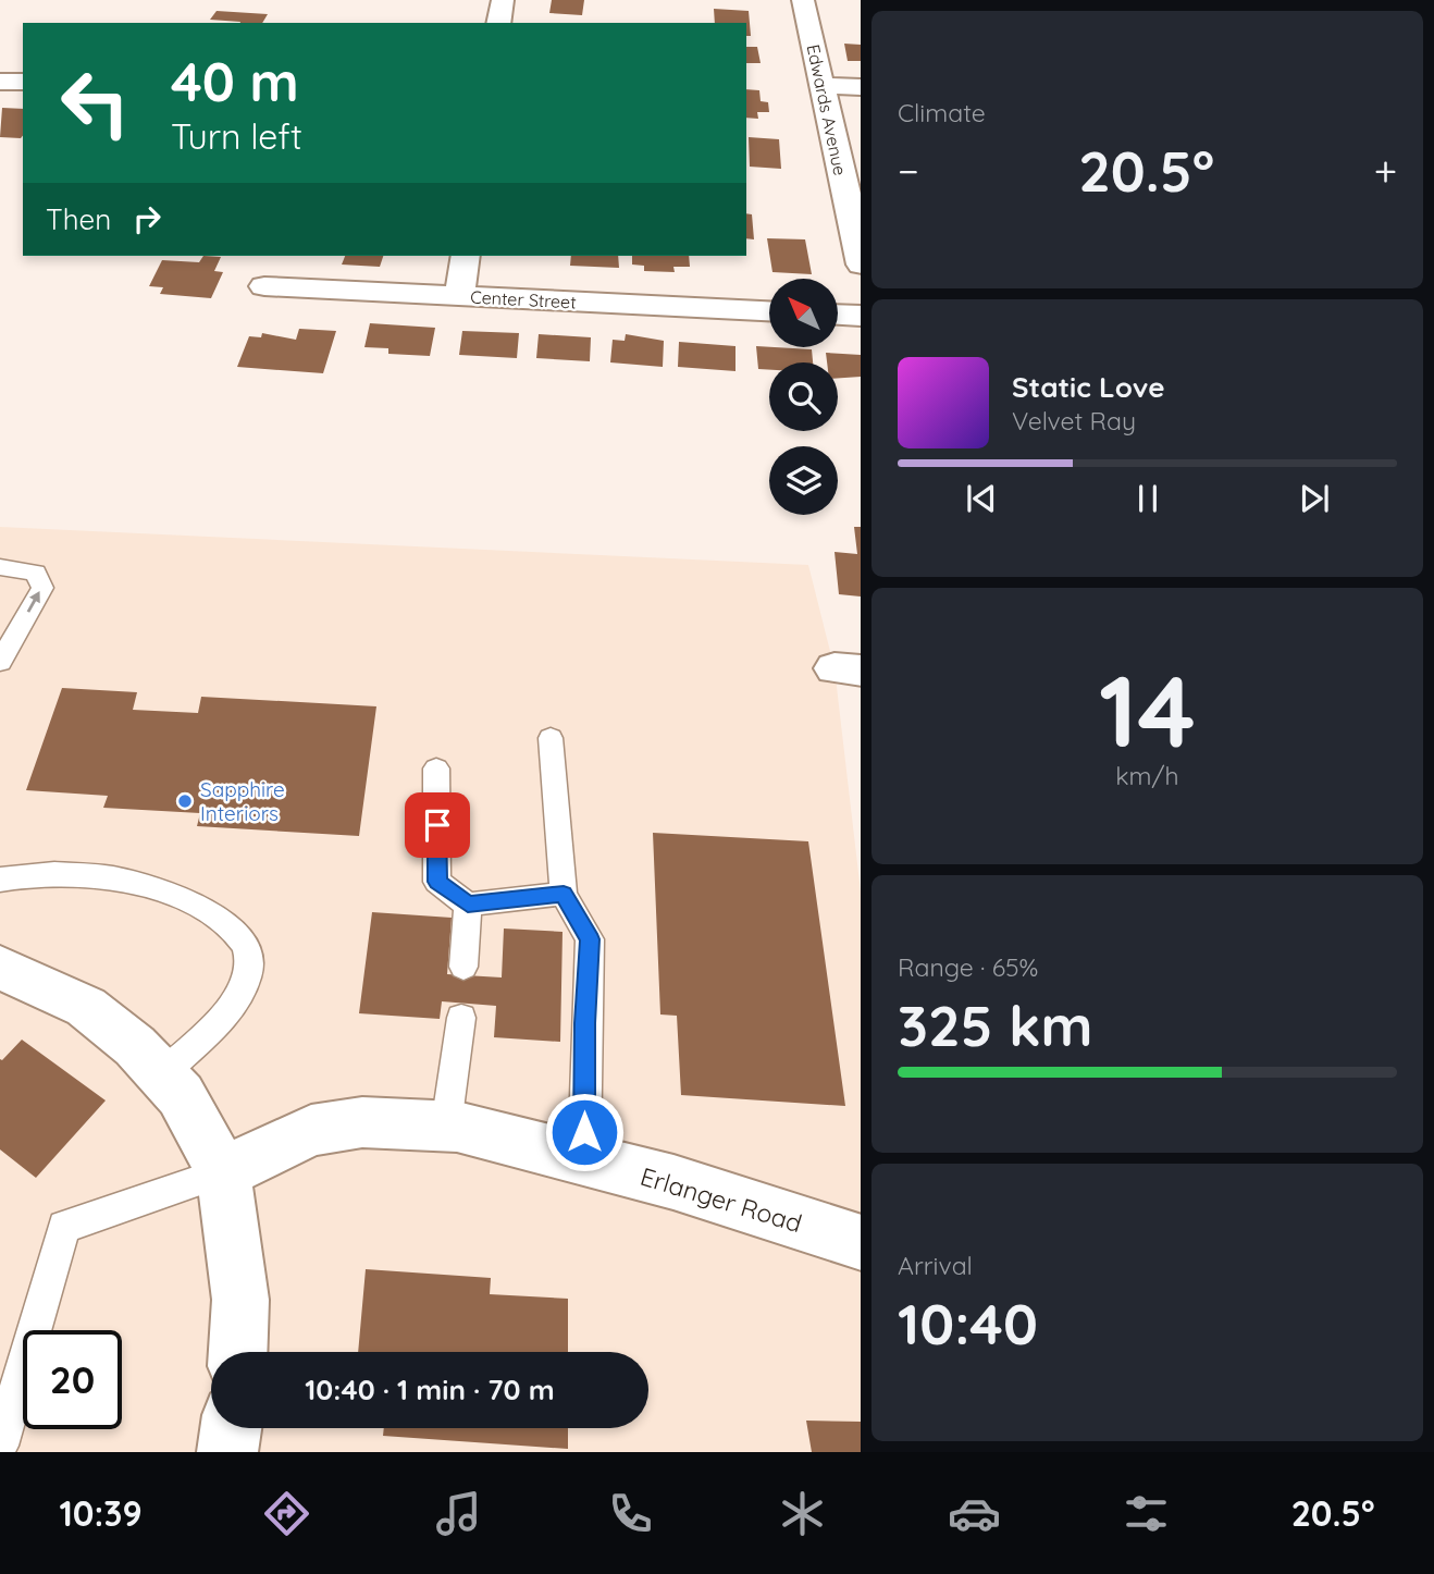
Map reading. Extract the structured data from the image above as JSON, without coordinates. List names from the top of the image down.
{
  "streets": {
    "street": ["Edwards Avenue", "Center Street", "Erlanger Road"]
  },
  "places": ["Sapphire Interiors"],
  "north": "top left",
  "page": {
    "tile": [
      "Climate",
      ["14", "km/h"],
      ["Range · 65%", "325 km"],
      ["Arrival", "10:40"]
    ],
    "turn": ["40 m", "Turn left"],
    "heat": ["−", "20.5°", "+"],
    "then": "Then",
    "song": ["Static Love", "Velvet Ray"],
    "limit": "20",
    "trip": "10:40 · 1 min · 70 m",
    "tabs": ["10:39", "20.5°"]
  }
}
